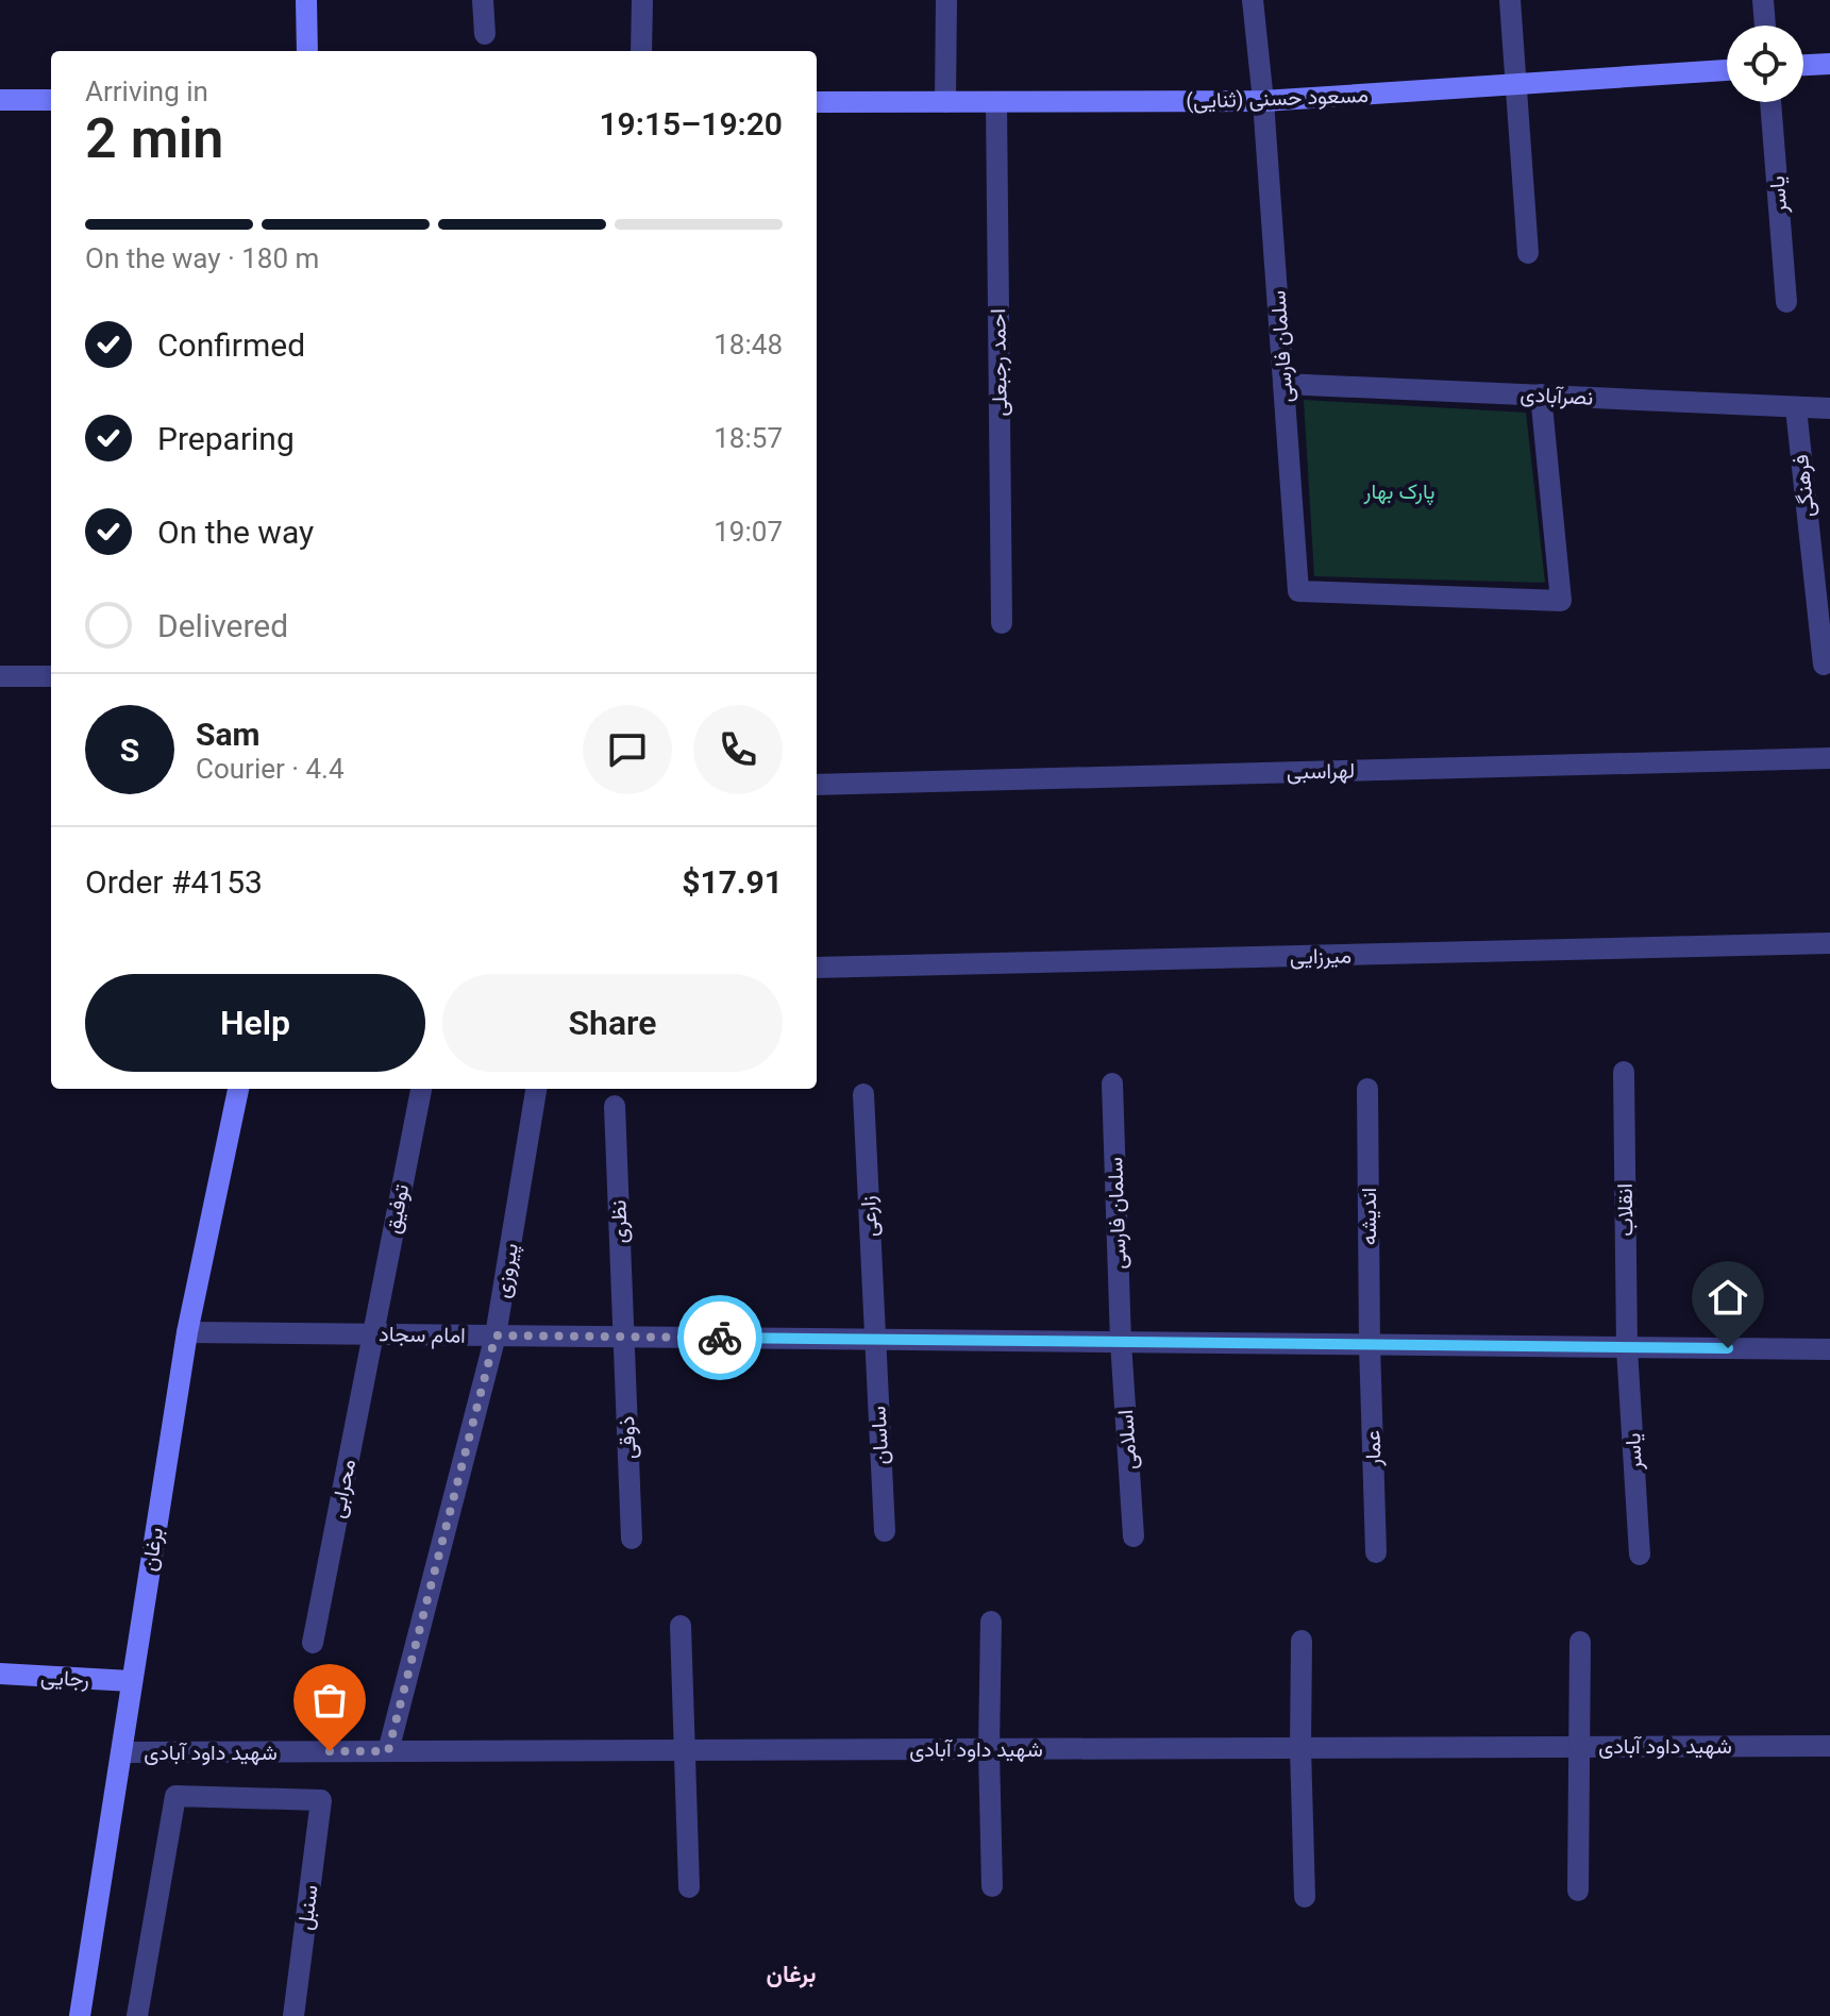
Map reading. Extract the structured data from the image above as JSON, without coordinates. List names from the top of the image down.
{
  "streets": {
    "street": [
      "مسعود حسنی (ثنایی)",
      "یاسر",
      "سلمان فارسی",
      "احمد رجبعلی",
      "نصرآبادی",
      "فرهنگی",
      "لهراسبی",
      "میرزایی",
      "توفیق",
      "انقلاب",
      "زارعی",
      "اندیشه",
      "نظری",
      "پیروزی",
      "امام سجاد",
      "ساسان",
      "ذوقی",
      "اسلامی",
      "عمار",
      "محرابی",
      "برغان",
      "رجایی",
      "شهید داود آبادی",
      "سنبل"
    ]
  },
  "crossings": [
    ["مسعود حسنی (ثنایی)", "سلمان فارسی"],
    ["مسعود حسنی (ثنایی)", "احمد رجبعلی"],
    ["یاسر", "انقلاب"],
    ["یاسر", "امام سجاد"],
    ["سلمان فارسی", "نصرآبادی"],
    ["سلمان فارسی", "امام سجاد"],
    ["سلمان فارسی", "اسلامی"],
    ["نصرآبادی", "فرهنگی"],
    ["توفیق", "امام سجاد"],
    ["توفیق", "محرابی"],
    ["انقلاب", "امام سجاد"],
    ["زارعی", "امام سجاد"],
    ["زارعی", "ساسان"],
    ["اندیشه", "امام سجاد"],
    ["اندیشه", "عمار"],
    ["نظری", "امام سجاد"],
    ["نظری", "ذوقی"],
    ["پیروزی", "امام سجاد"],
    ["پیروزی", "شهید داود آبادی"],
    ["امام سجاد", "ساسان"],
    ["امام سجاد", "ذوقی"],
    ["امام سجاد", "اسلامی"],
    ["امام سجاد", "عمار"],
    ["امام سجاد", "محرابی"],
    ["امام سجاد", "برغان"],
    ["برغان", "رجایی"],
    ["برغان", "شهید داود آبادی"]
  ],
  "districts": ["برغان"],
  "parks": ["پارک‌ بهار"],
  "page": {
    "heading": ["2 min", "Arriving in", "19:15–19:20"],
    "panel": [
      "Sam",
      "Courier · 4.4",
      "Order #4153",
      "$17.91"
    ],
    "bar": "On the way · 180 m",
    "list": [
      ["Confirmed", "18:48"],
      ["Preparing", "18:57"],
      ["On the way", "19:07"],
      "Delivered"
    ],
    "round": "S",
    "buttons": ["Help", "Share"]
  }
}
